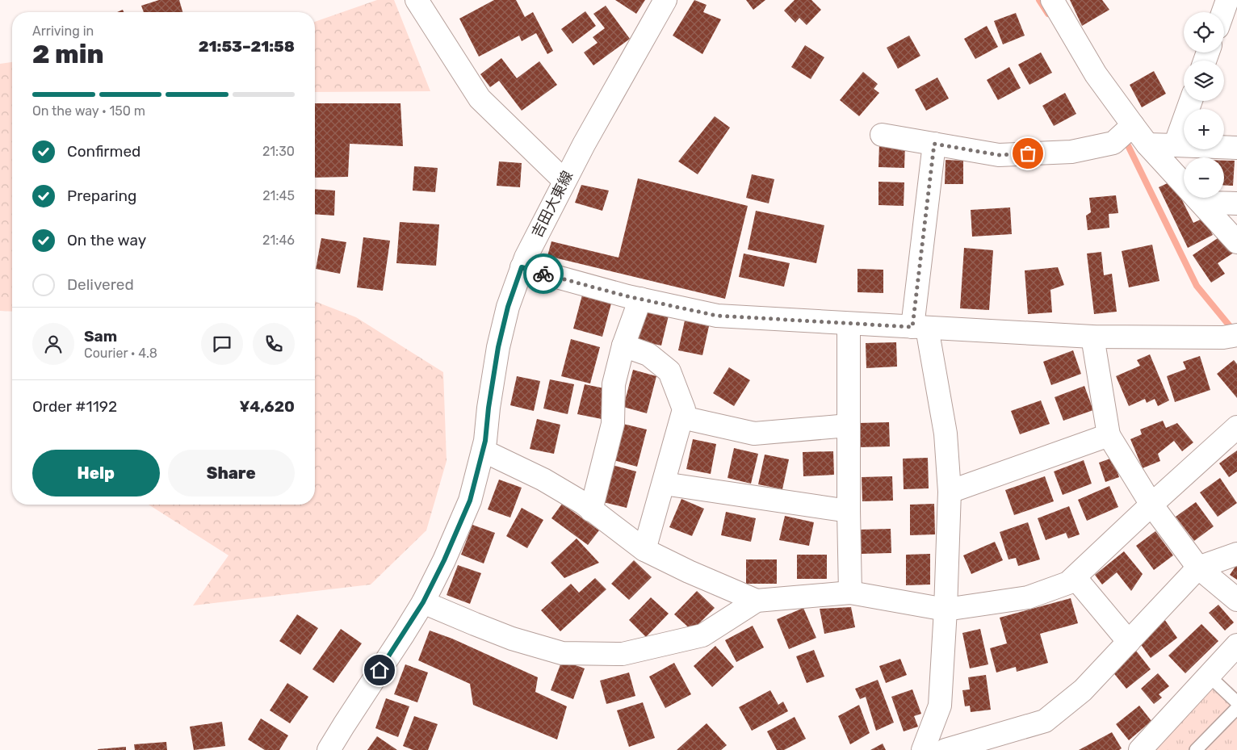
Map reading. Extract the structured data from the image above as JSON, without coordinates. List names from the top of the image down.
{
  "streets": {
    "street": ["吉田大東線"]
  },
  "page": {
    "map_buttons": ["+", "−"],
    "heading": ["2 min", "Arriving in", "21:53–21:58"],
    "panel": [
      "Sam",
      "Courier · 4.8",
      "Order #1192",
      "¥4,620"
    ],
    "bar": "On the way · 150 m",
    "list": [
      ["Confirmed", "21:30"],
      ["Preparing", "21:45"],
      ["On the way", "21:46"],
      "Delivered"
    ],
    "buttons": ["Help", "Share"]
  }
}
